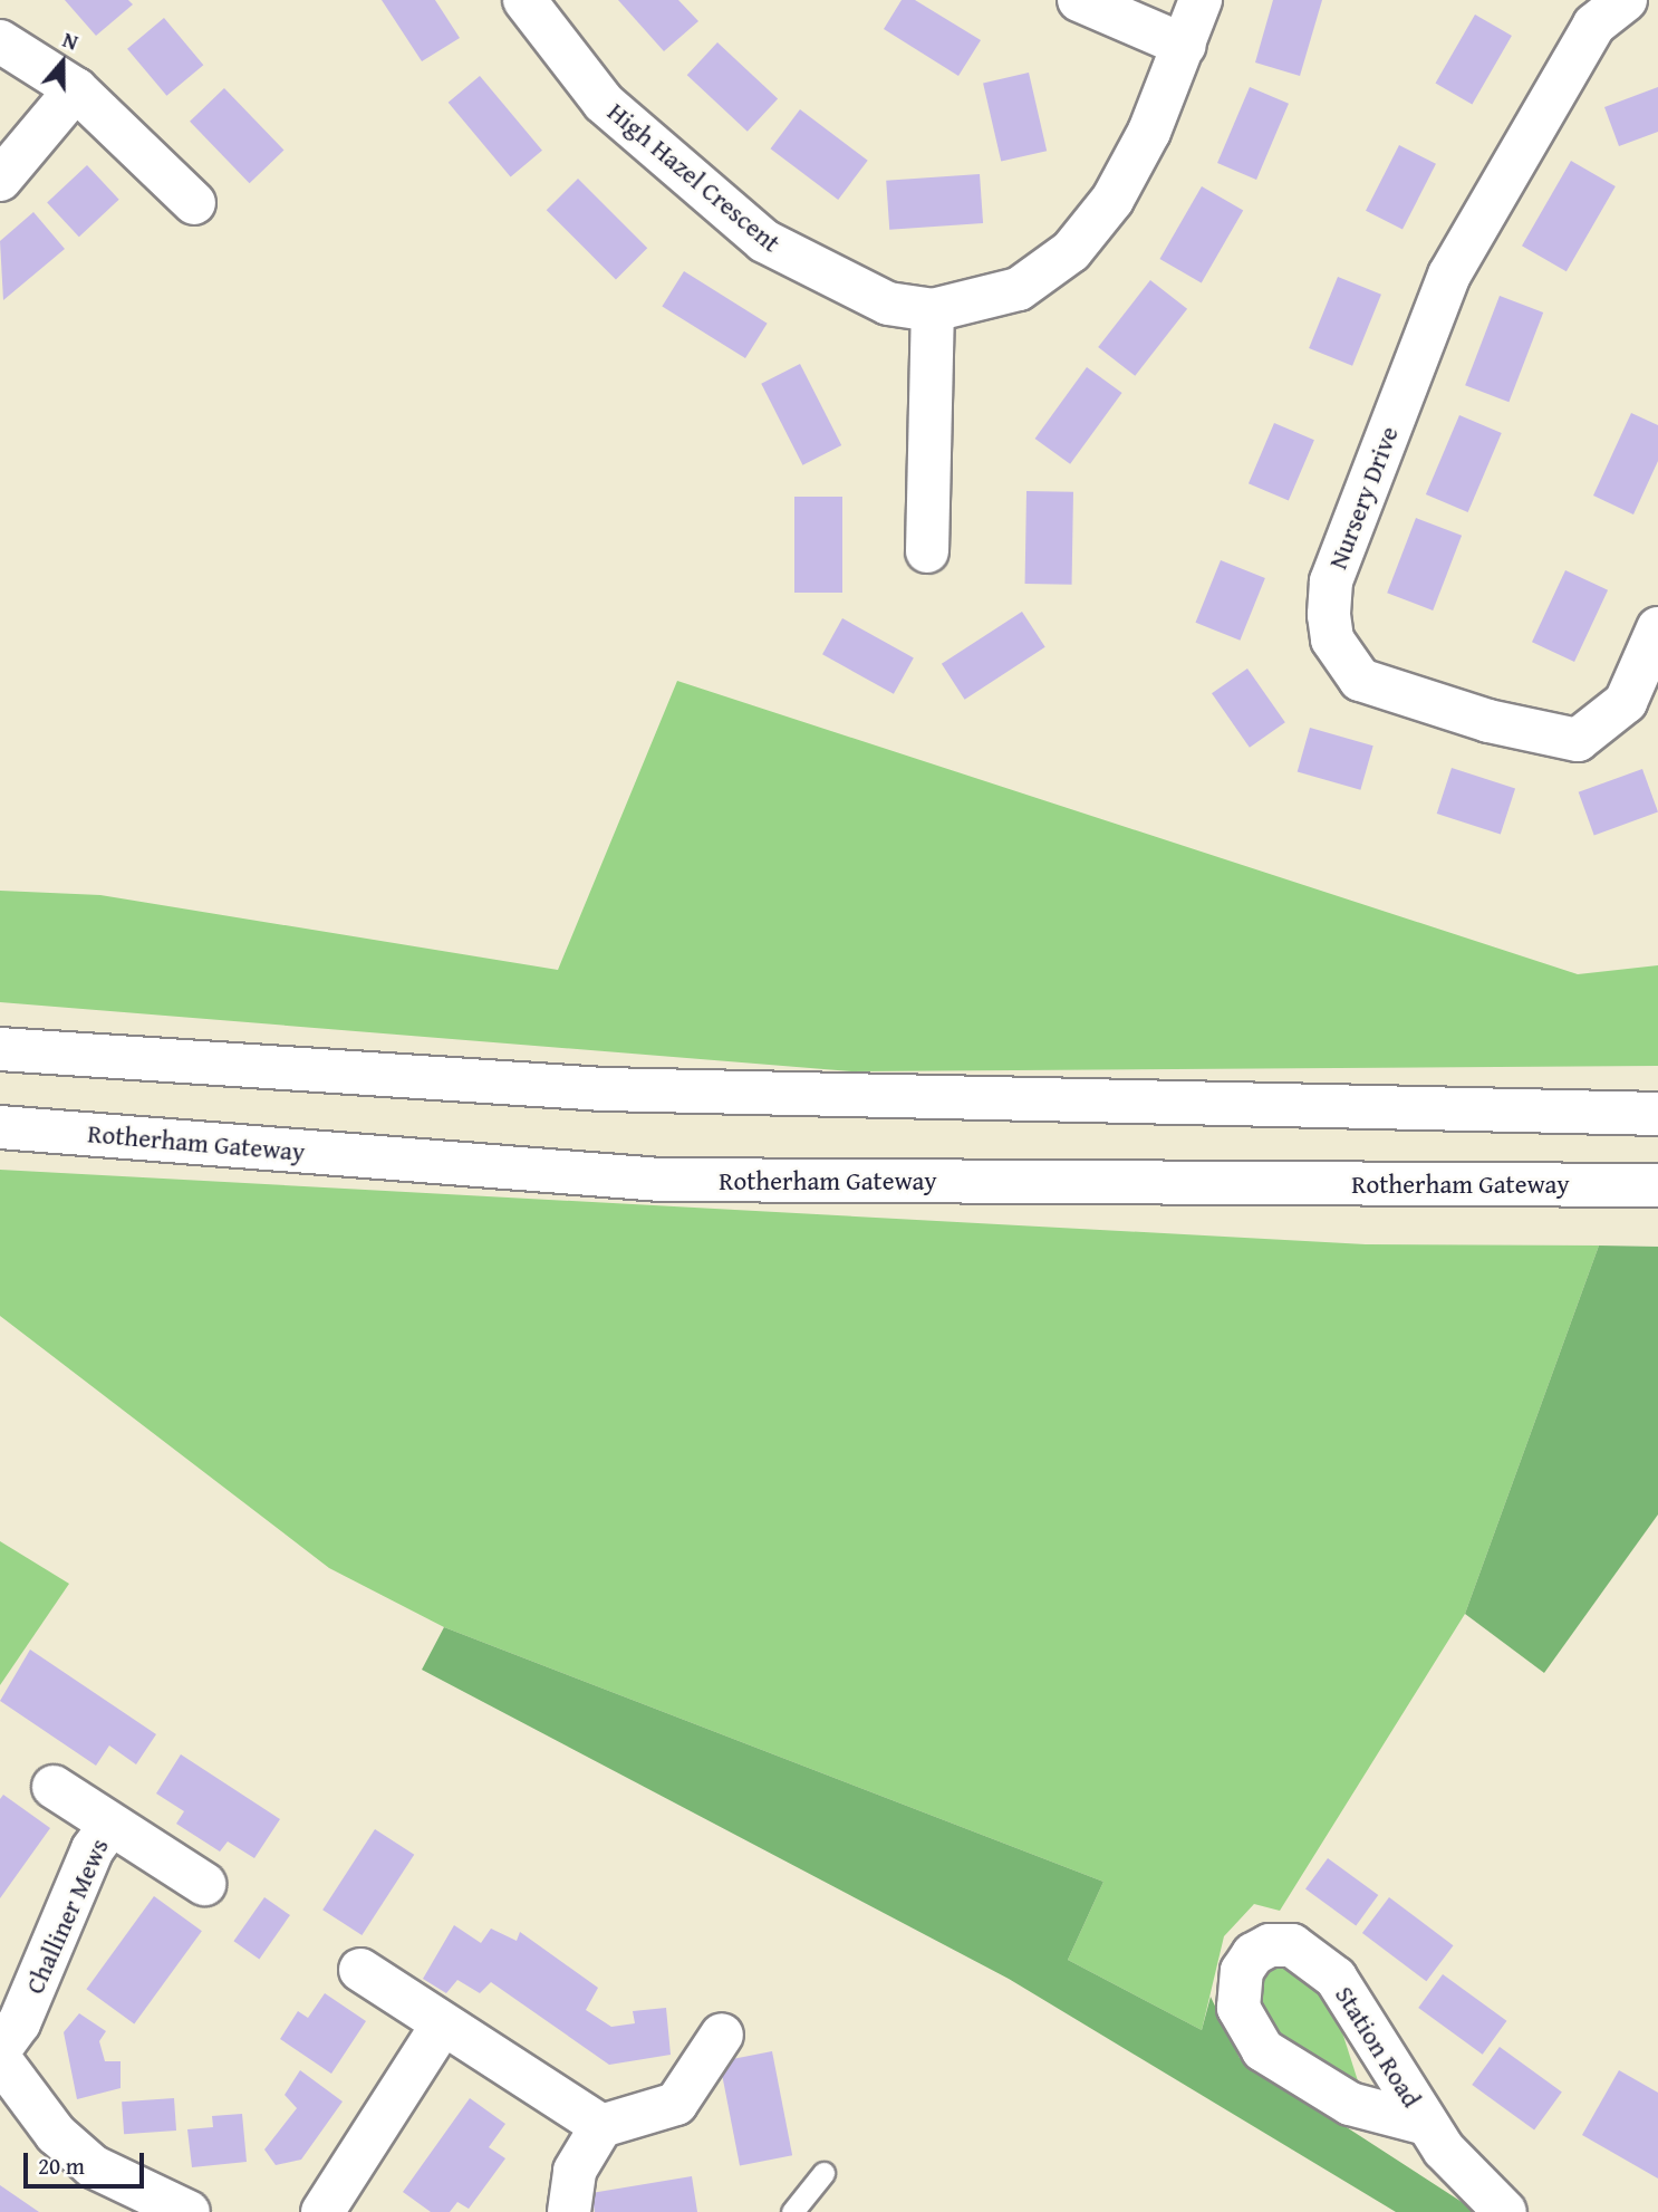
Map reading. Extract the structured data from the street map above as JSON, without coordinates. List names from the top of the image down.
{
  "streets": {
    "main road": [
      "High Hazel Crescent",
      "Nursery Drive",
      "Rotherham Gateway",
      "Challiner Mews",
      "Station Road"
    ]
  },
  "scale_bar": "20 m",
  "north": "top"
}
